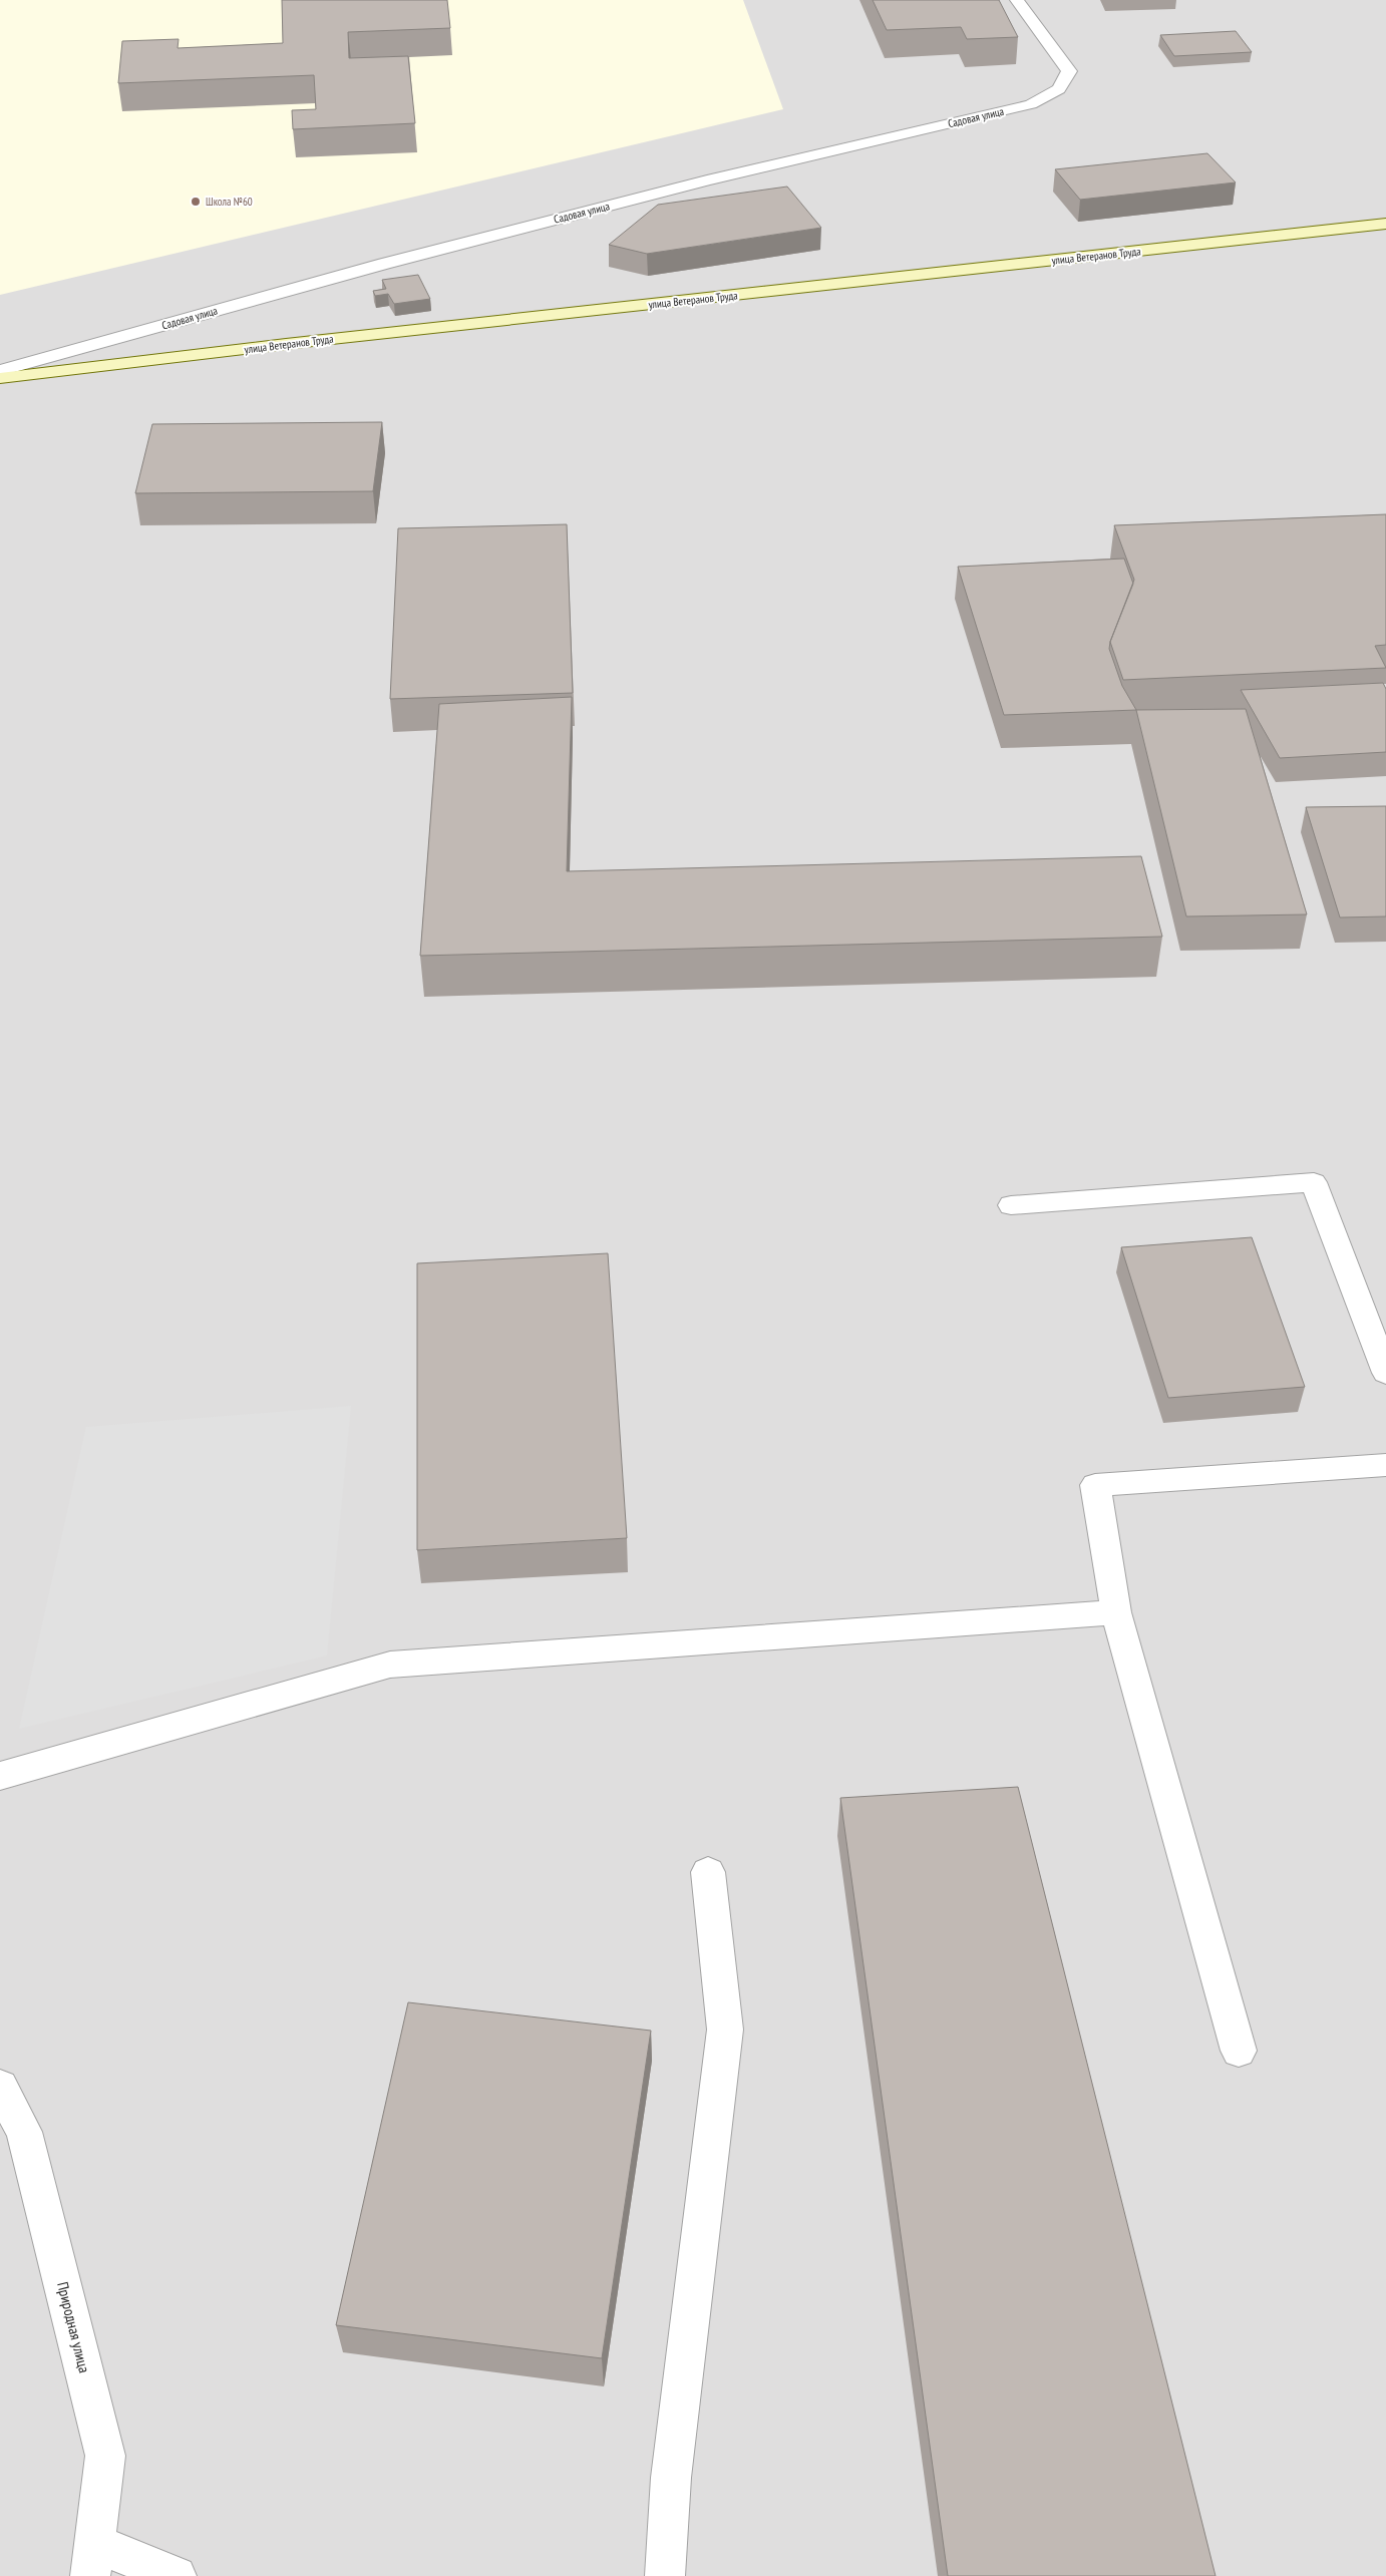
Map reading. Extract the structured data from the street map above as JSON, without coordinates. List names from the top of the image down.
{
  "streets": {
    "street": ["Садовая улица", "улица Ветеранов Труда", "Природная улица"]
  },
  "places": ["Школа №60"]
}
